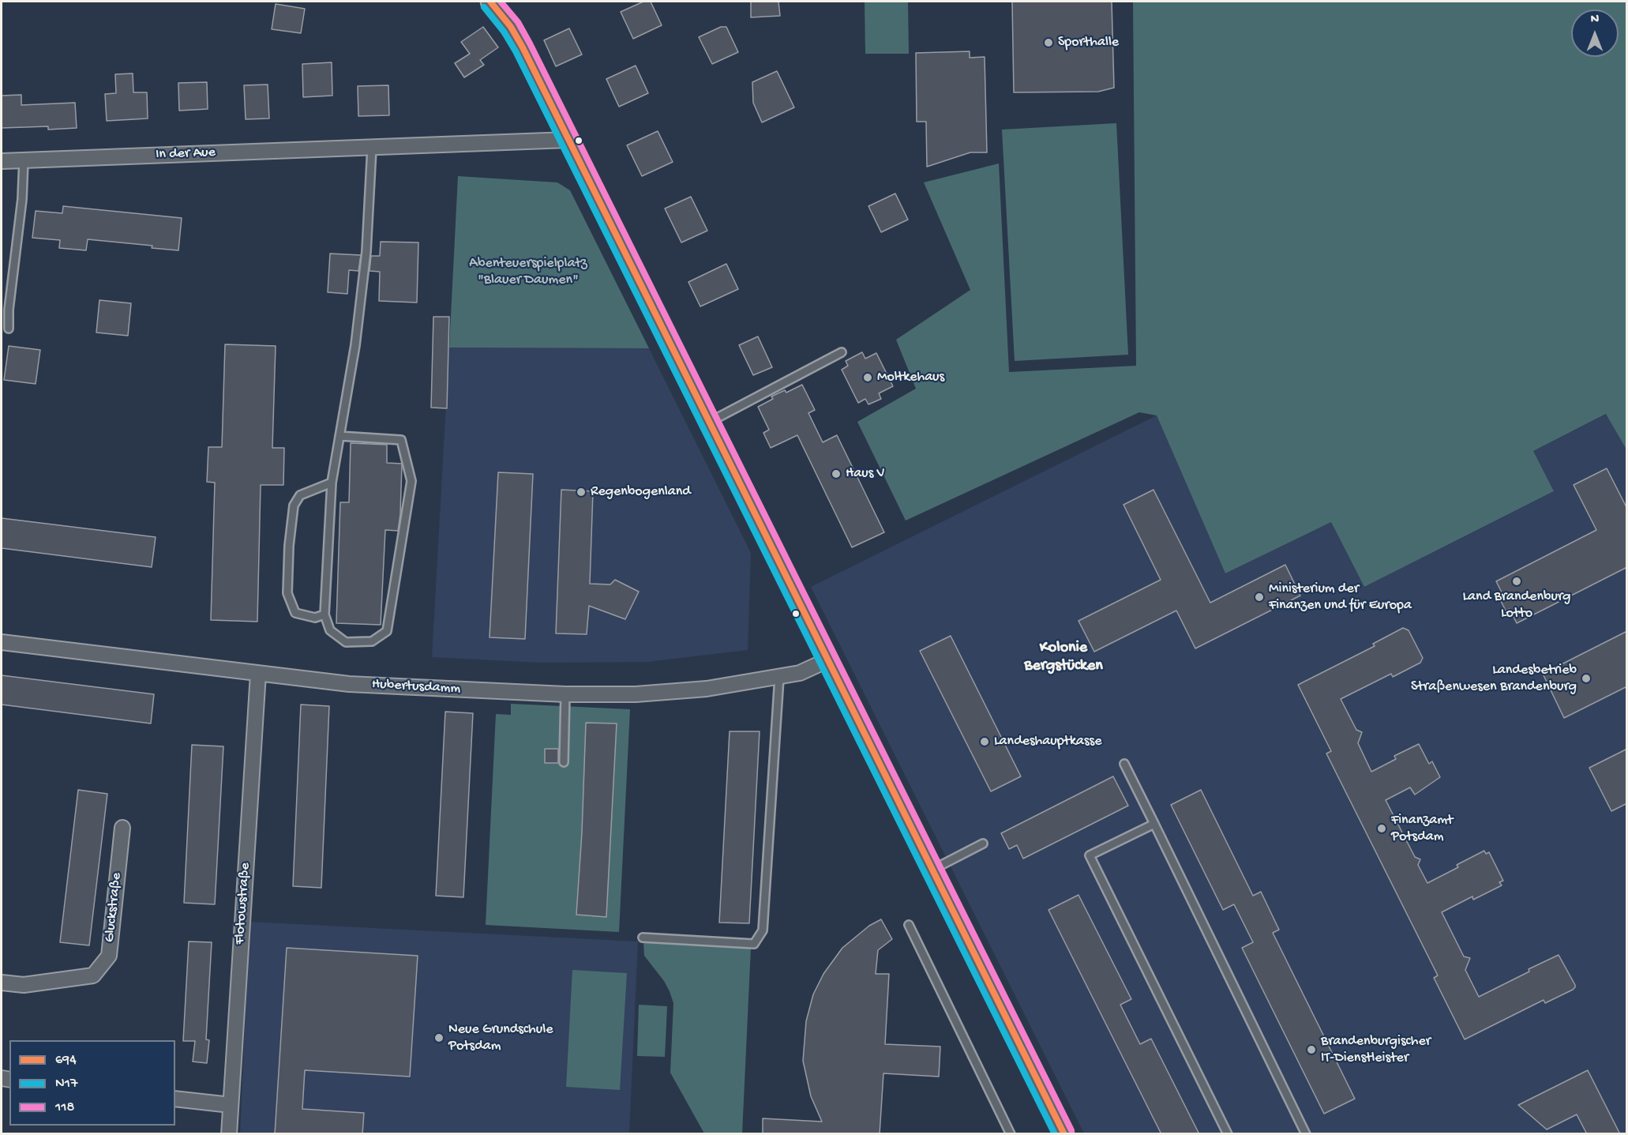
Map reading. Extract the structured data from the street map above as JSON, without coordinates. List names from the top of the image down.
{
  "streets": {
    "street": [
      "In der Aue",
      "Hubertusdamm",
      "Flotowstraße",
      "Gluckstraße"
    ]
  },
  "crossings": [
    ["Hubertusdamm", "Flotowstraße"]
  ],
  "districts": ["Kolonie Bergstücken"],
  "parks": ["Abenteuerspielplatz \"Blauer Daumen\""],
  "places": [
    "Sporthalle",
    "Moltkehaus",
    "Haus V",
    "Regenbogenland",
    "Land Brandenburg Lotto",
    "Ministerium der Finanzen und für Europa",
    "Landesbetrieb Straßenwesen Brandenburg",
    "Landeshauptkasse",
    "Finanzamt Potsdam",
    "Neue Grundschule Potsdam",
    "Brandenburgischer IT-Dienstleister"
  ],
  "lines": ["transit line 694", "transit line 118", "transit line N17"],
  "legend": ["694", "N17", "118"],
  "north": "top"
}
